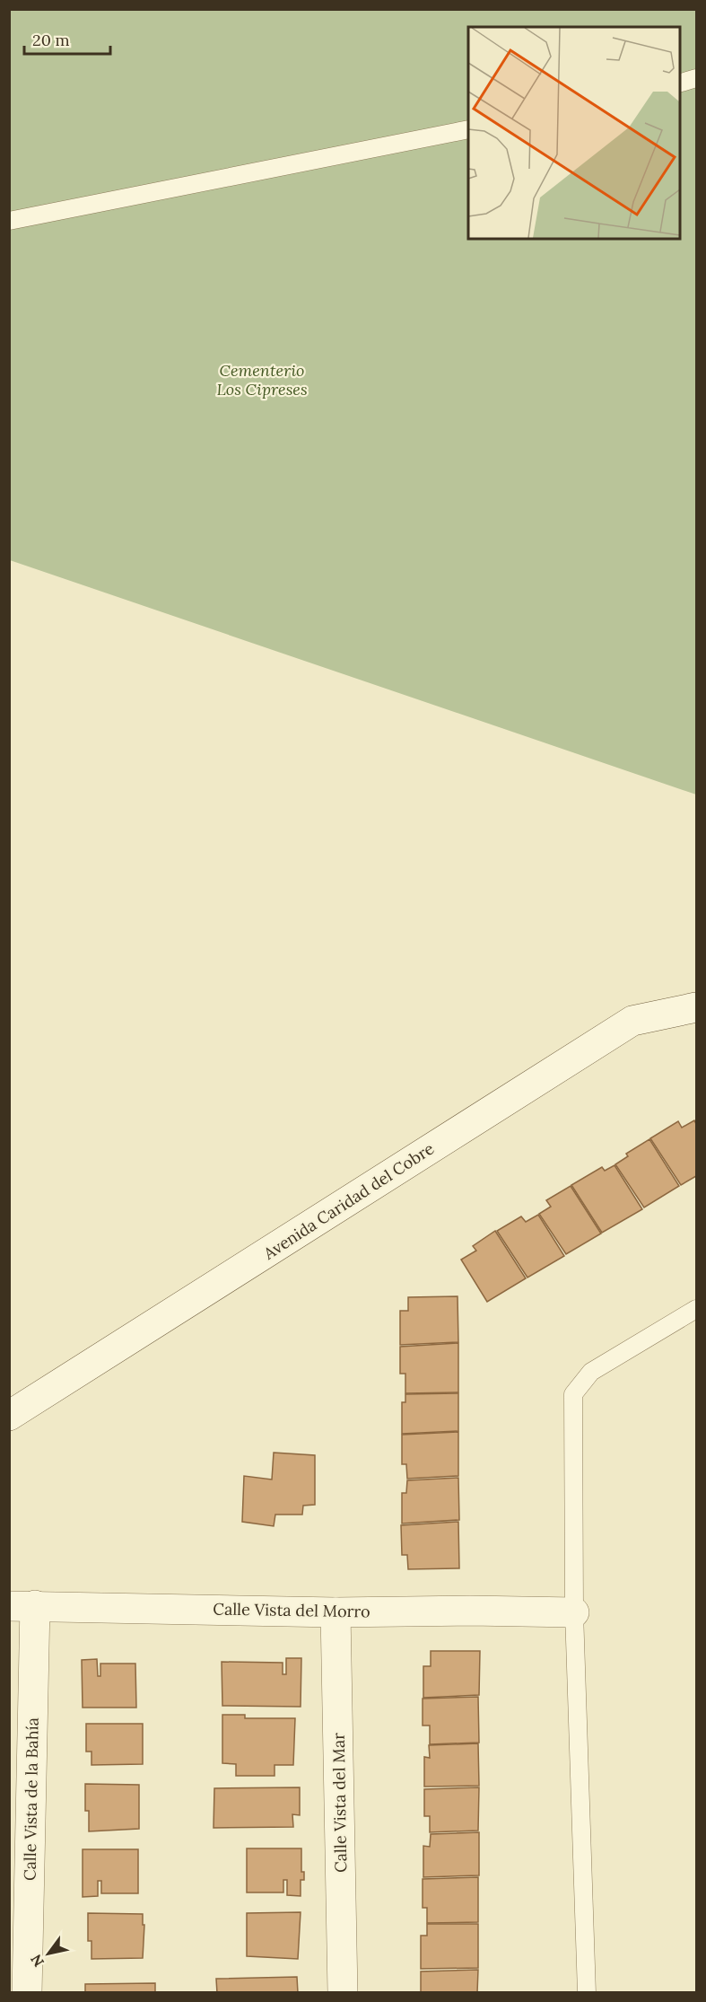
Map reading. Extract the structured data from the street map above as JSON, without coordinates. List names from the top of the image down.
{
  "streets": {
    "street": [
      "Avenida Caridad del Cobre",
      "Calle Vista del Morro",
      "Calle Vista de la Bahía",
      "Calle Vista del Mar"
    ]
  },
  "crossings": [
    ["Calle Vista del Morro", "Calle Vista de la Bahía"],
    ["Calle Vista del Morro", "Calle Vista del Mar"]
  ],
  "parks": ["Cementerio Los Cipreses"],
  "scale_bar": "20 m",
  "north": "bottom left"
}
